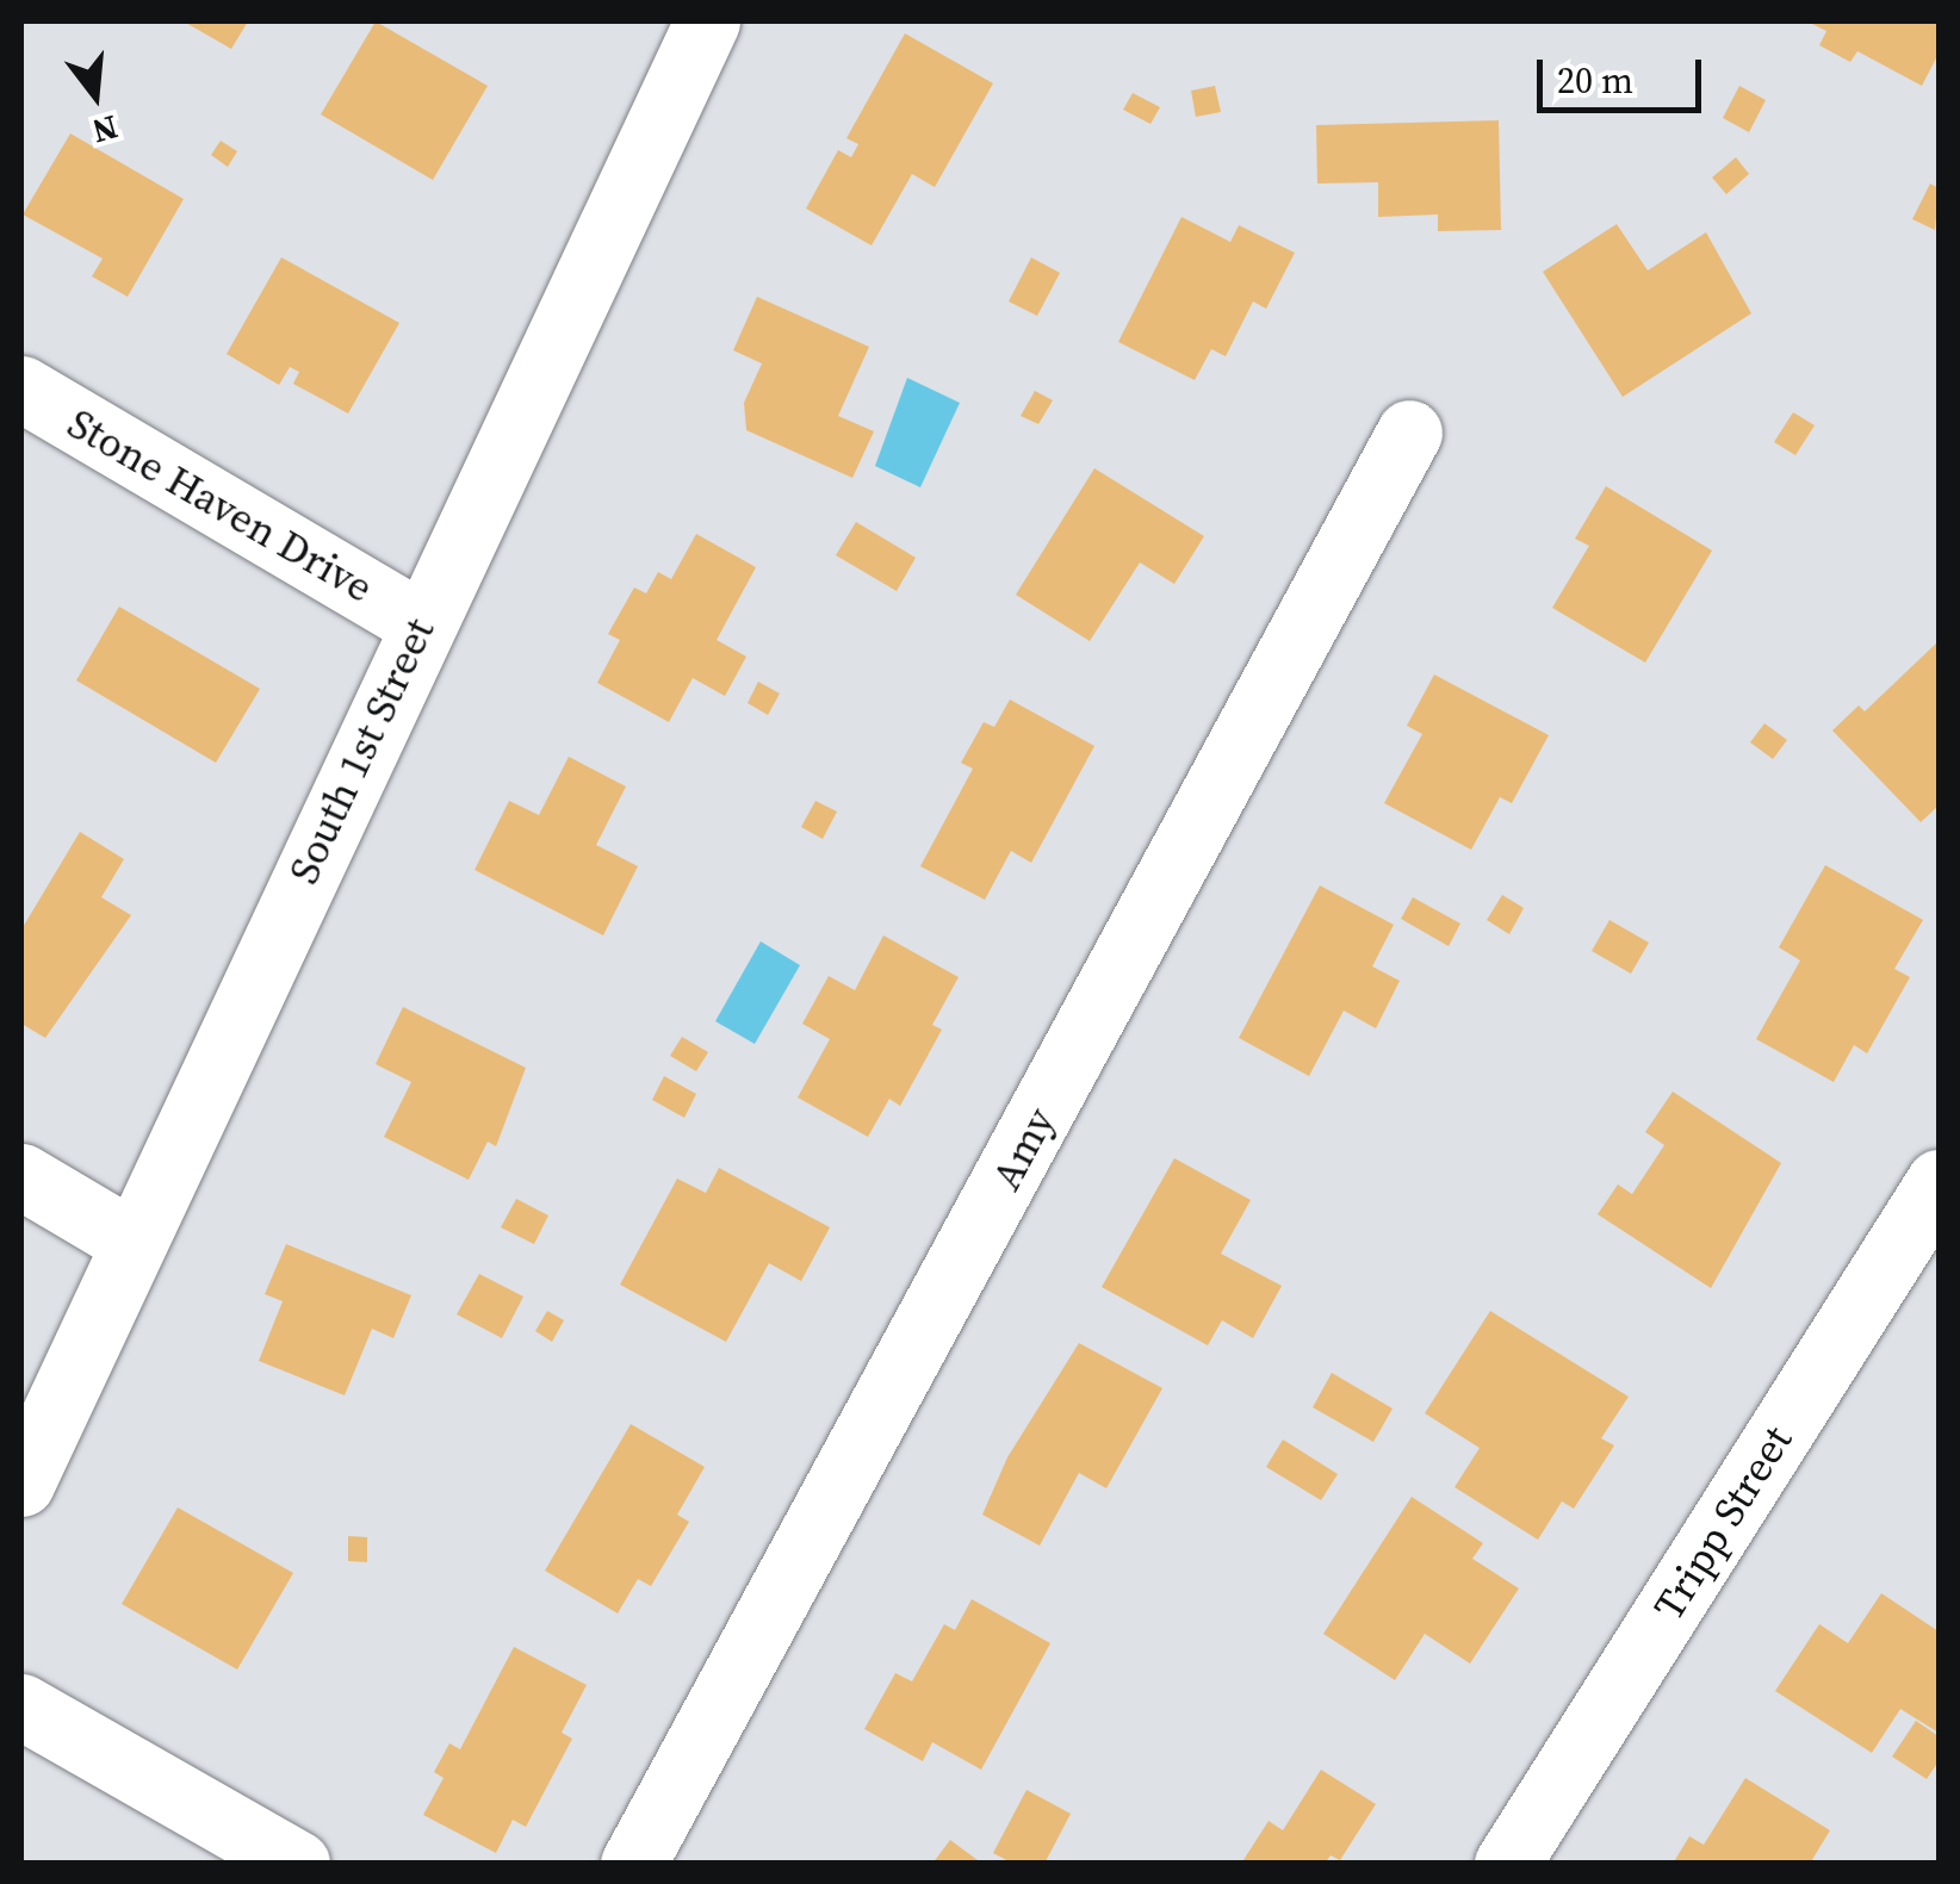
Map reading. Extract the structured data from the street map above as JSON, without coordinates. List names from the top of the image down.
{
  "streets": {
    "street": [
      "Stone Haven Drive",
      "South 1st Street",
      "Amy",
      "Tripp Street"
    ]
  },
  "crossings": [
    ["Stone Haven Drive", "South 1st Street"]
  ],
  "scale_bar": "20 m",
  "north": "bottom"
}
